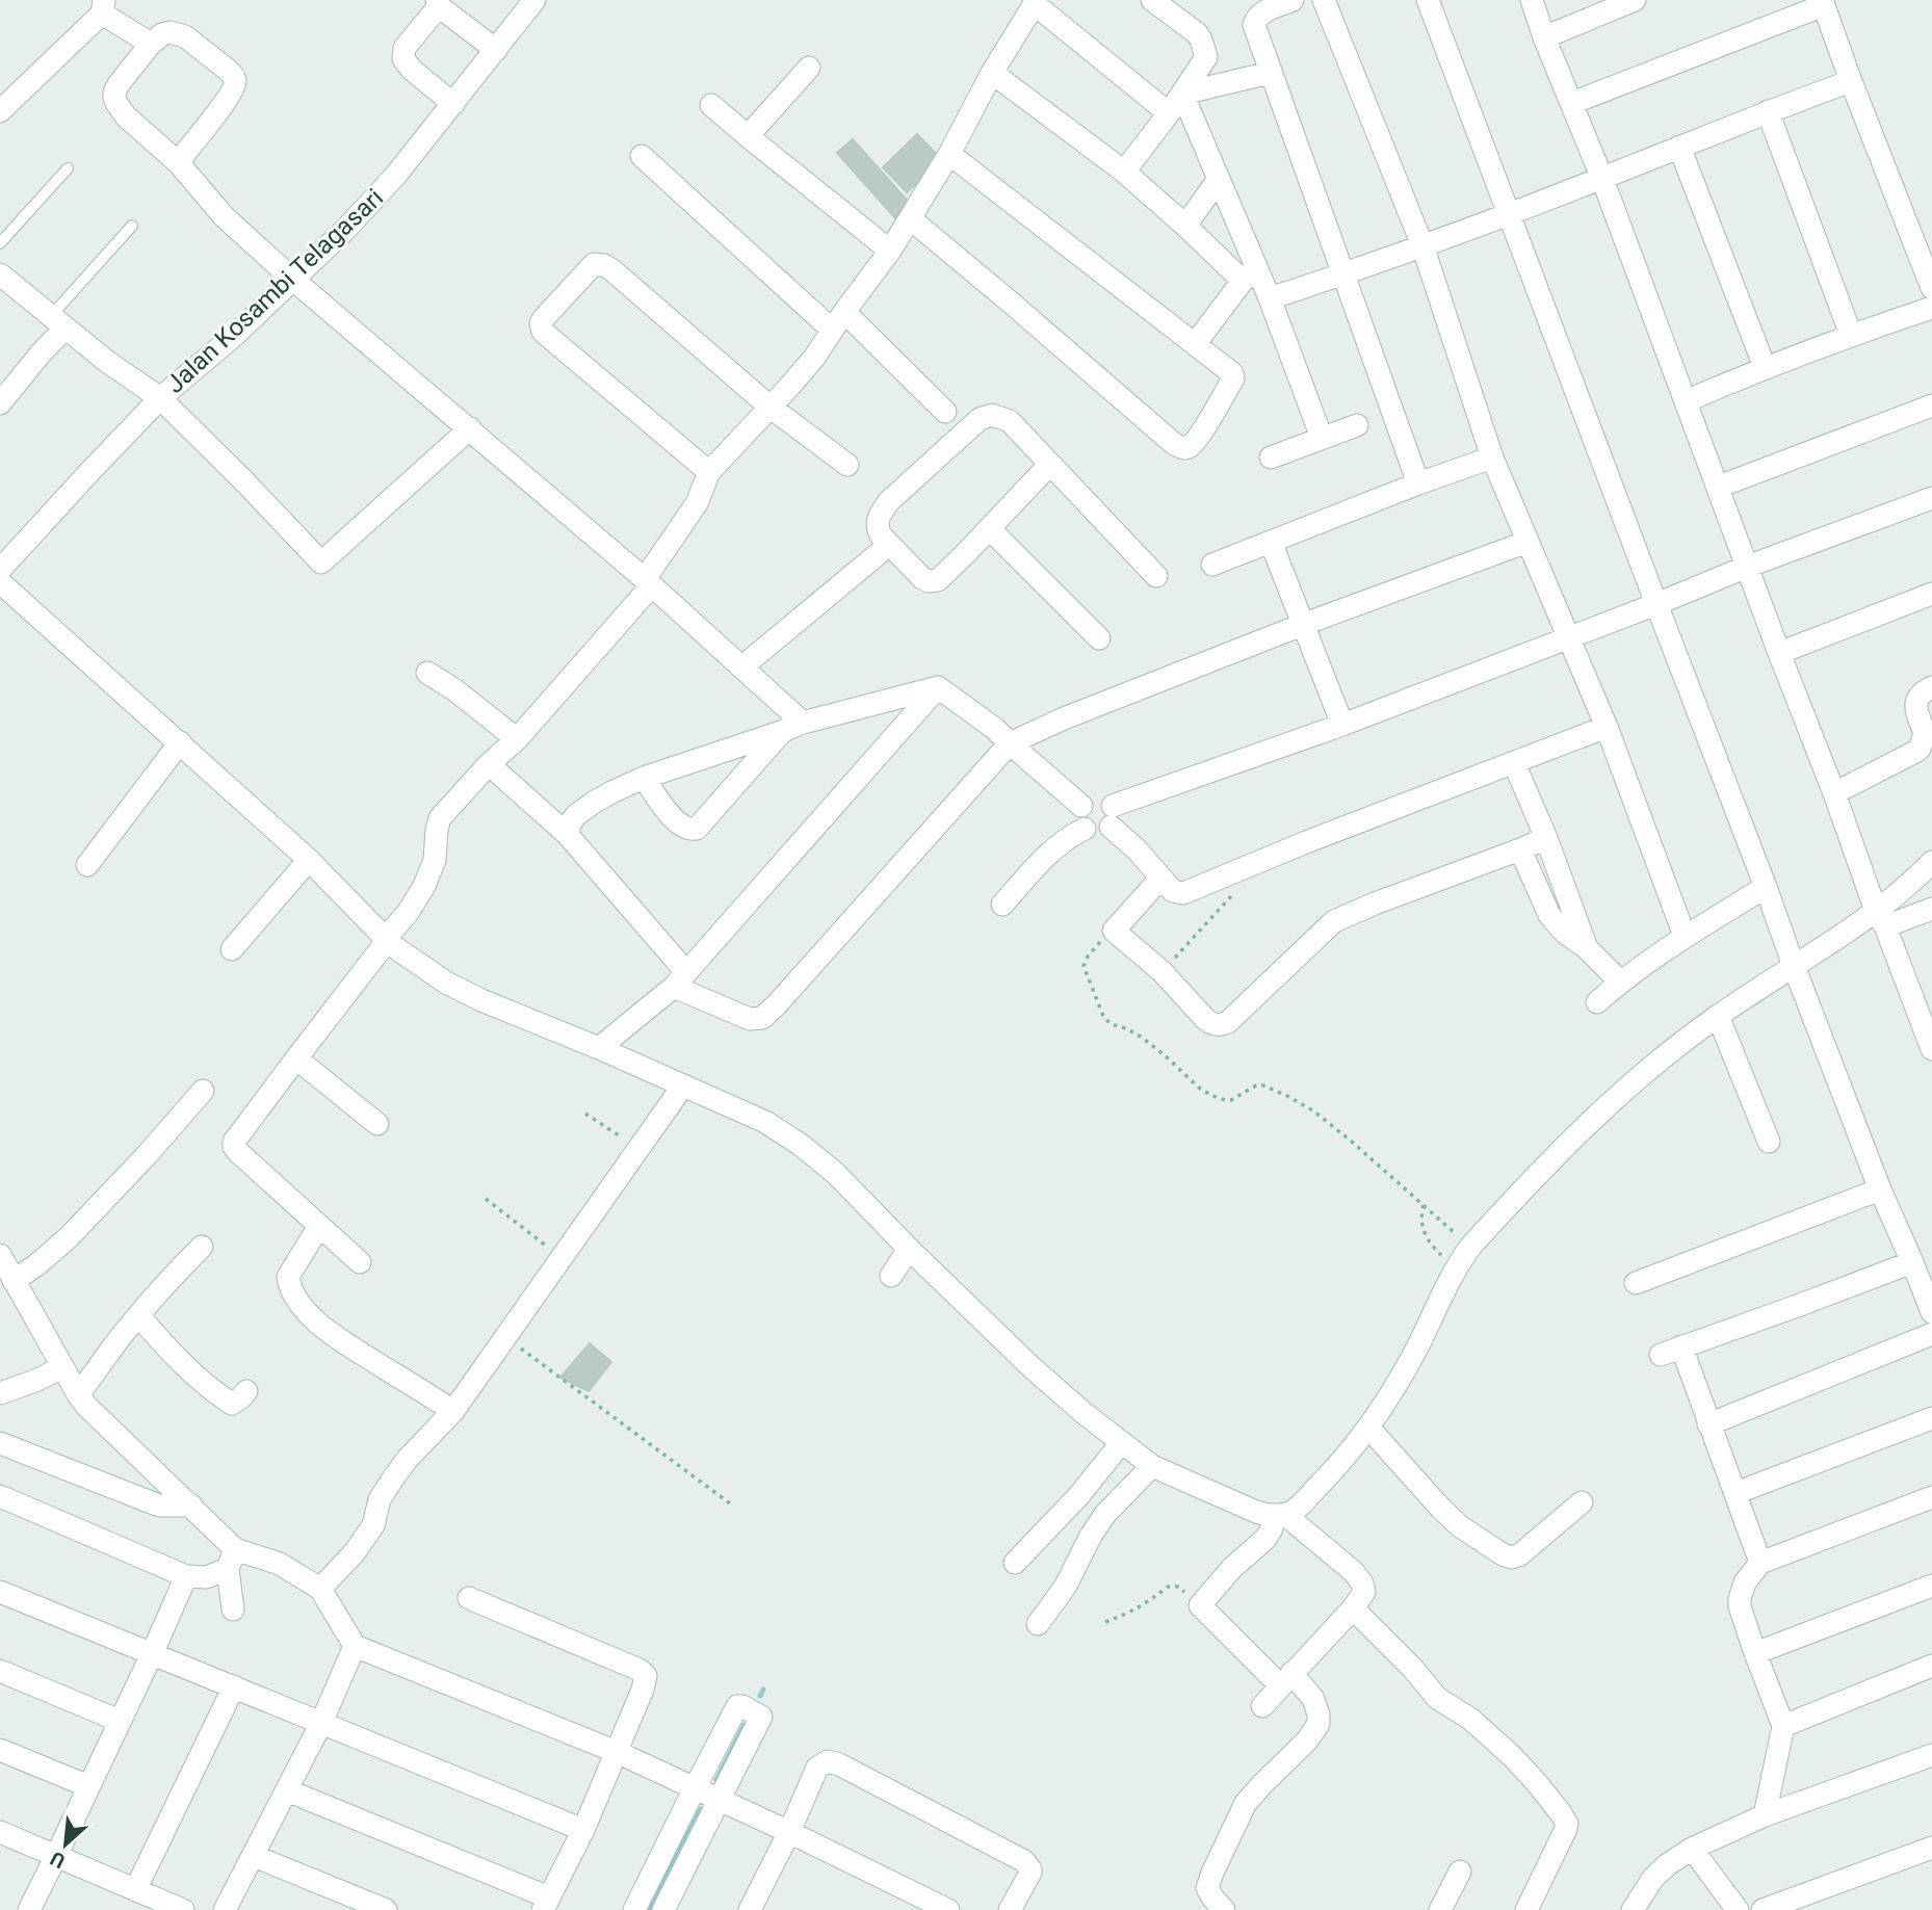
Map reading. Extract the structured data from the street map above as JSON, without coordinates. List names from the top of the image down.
{
  "streets": {
    "street": ["Jalan Kosambi Telagasari"]
  },
  "north": "bottom left"
}
